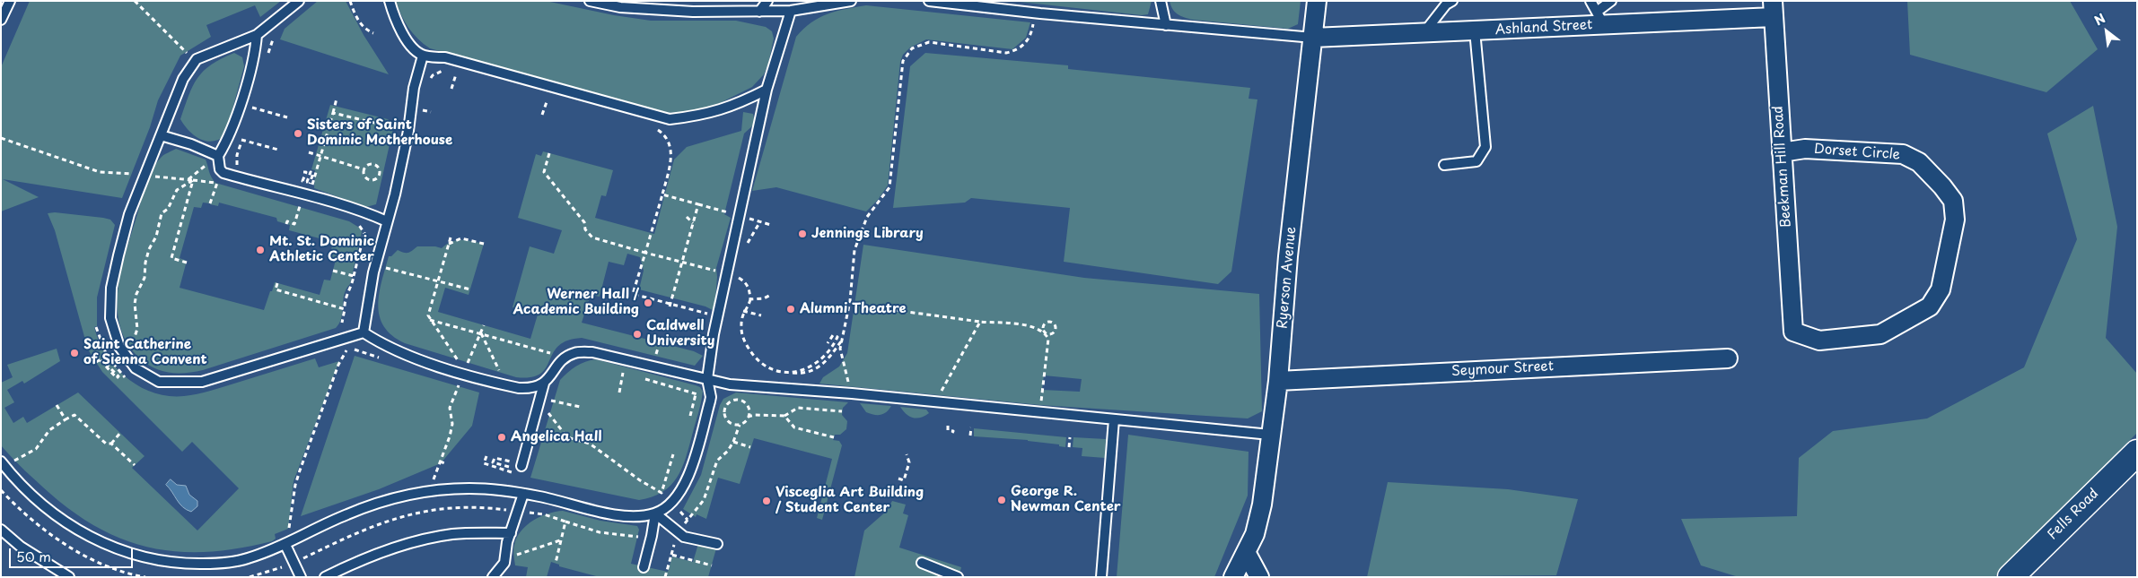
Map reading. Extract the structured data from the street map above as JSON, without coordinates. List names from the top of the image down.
{
  "streets": {
    "street": [
      "Ashland Street",
      "Dorset Circle",
      "Beekman Hill Road",
      "Ryerson Avenue",
      "Seymour Street",
      "Fells Road"
    ]
  },
  "crossings": [
    ["Ashland Street", "Beekman Hill Road"],
    ["Ashland Street", "Ryerson Avenue"],
    ["Dorset Circle", "Beekman Hill Road"],
    ["Ryerson Avenue", "Seymour Street"]
  ],
  "places": [
    "Sisters of Saint Dominic Motherhouse",
    "Jennings Library",
    "Mt. St. Dominic Athletic Center",
    "Werner Hall / Academic Building",
    "Alumni Theatre",
    "Caldwell University",
    "Saint Catherine of Sienna Convent",
    "Angelica Hall",
    "George R. Newman Center",
    "Visceglia Art Building / Student Center"
  ],
  "scale_bar": "50 m",
  "north": "top left"
}
